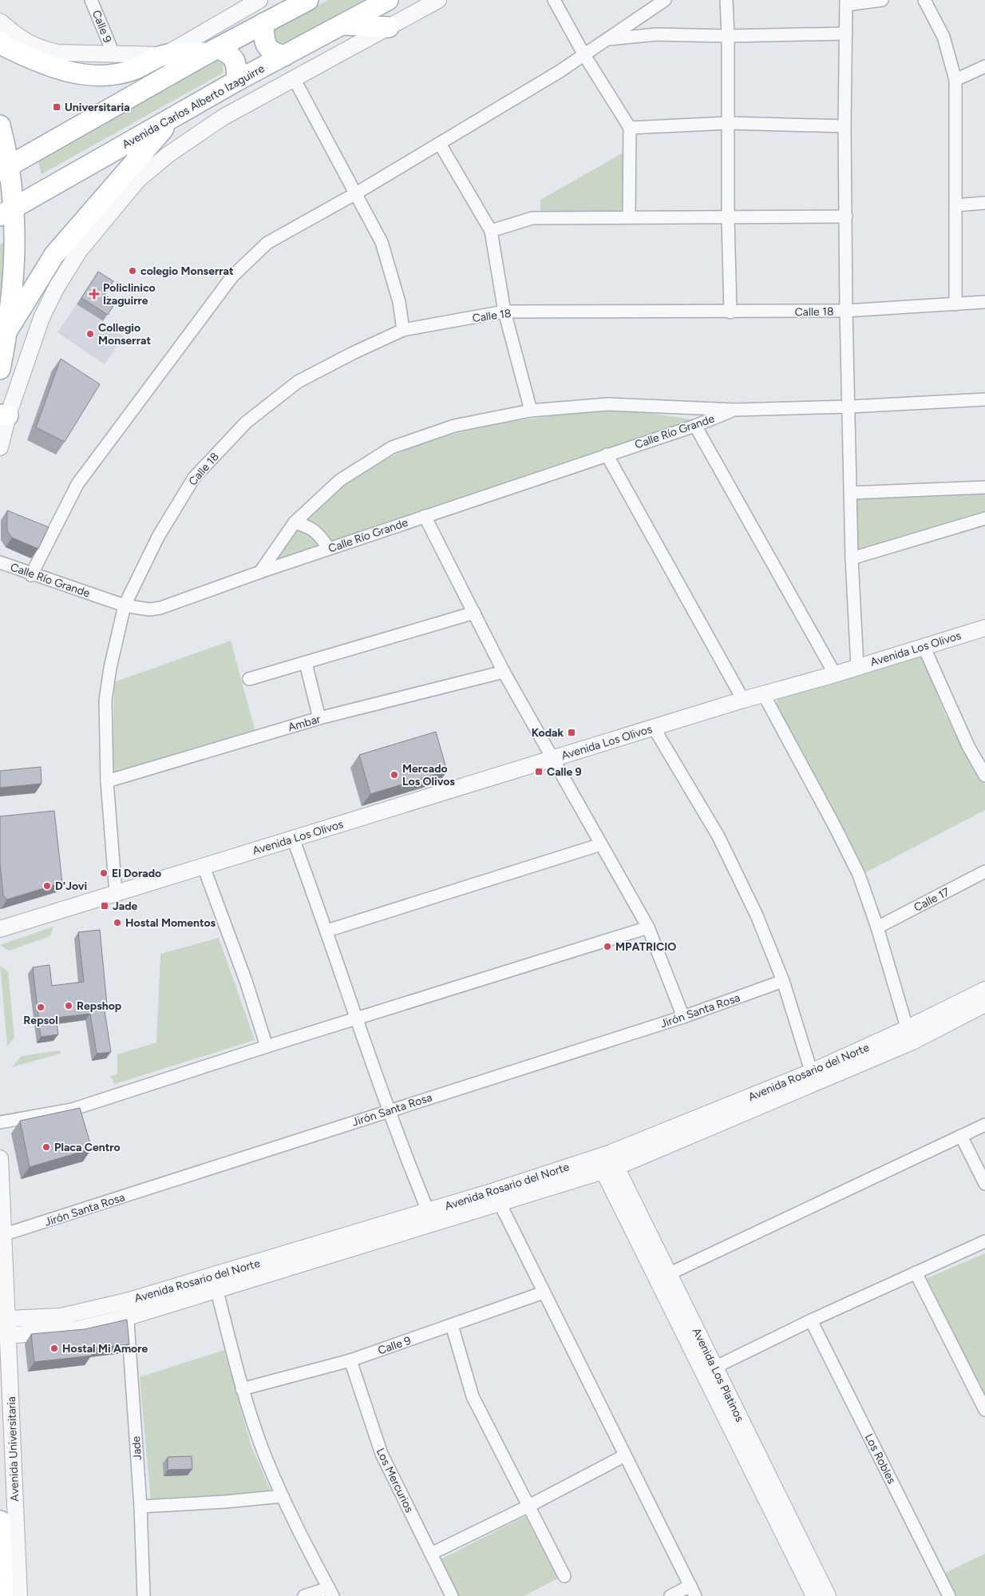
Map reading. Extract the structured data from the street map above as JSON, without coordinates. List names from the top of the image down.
{
  "streets": {
    "main road": ["Avenida Carlos Alberto Izaguirre"],
    "street": [
      "Calle 9",
      "Calle 18",
      "Calle Río Grande",
      "Avenida Los Olivos",
      "Ambar",
      "Calle 17",
      "Jirón Santa Rosa",
      "Avenida Rosario del Norte",
      "Avenida Los Platinos",
      "Jade",
      "Avenida Universitaria",
      "Los Robles",
      "Los Mercurios"
    ]
  },
  "crossings": [
    ["Calle 9", "Los Mercurios"],
    ["Calle 18", "Calle Río Grande"],
    ["Jirón Santa Rosa", "Avenida Universitaria"],
    ["Avenida Rosario del Norte", "Avenida Los Platinos"],
    ["Avenida Rosario del Norte", "Jade"],
    ["Avenida Rosario del Norte", "Avenida Universitaria"]
  ],
  "places": {
    "transit": [
      "Universitaria",
      "Kodak",
      "Calle 9",
      "Jade"
    ],
    "other": [
      "colegio Monserrat",
      "Collegio Monserrat",
      "Mercado Los Olivos",
      "El Dorado",
      "D'Jovi",
      "Hostal Momentos",
      "MPATRICIO",
      "Repshop",
      "Repsol",
      "Placa Centro",
      "Hostal Mi Amore"
    ],
    "health": ["Policlinico Izaguirre"]
  }
}
